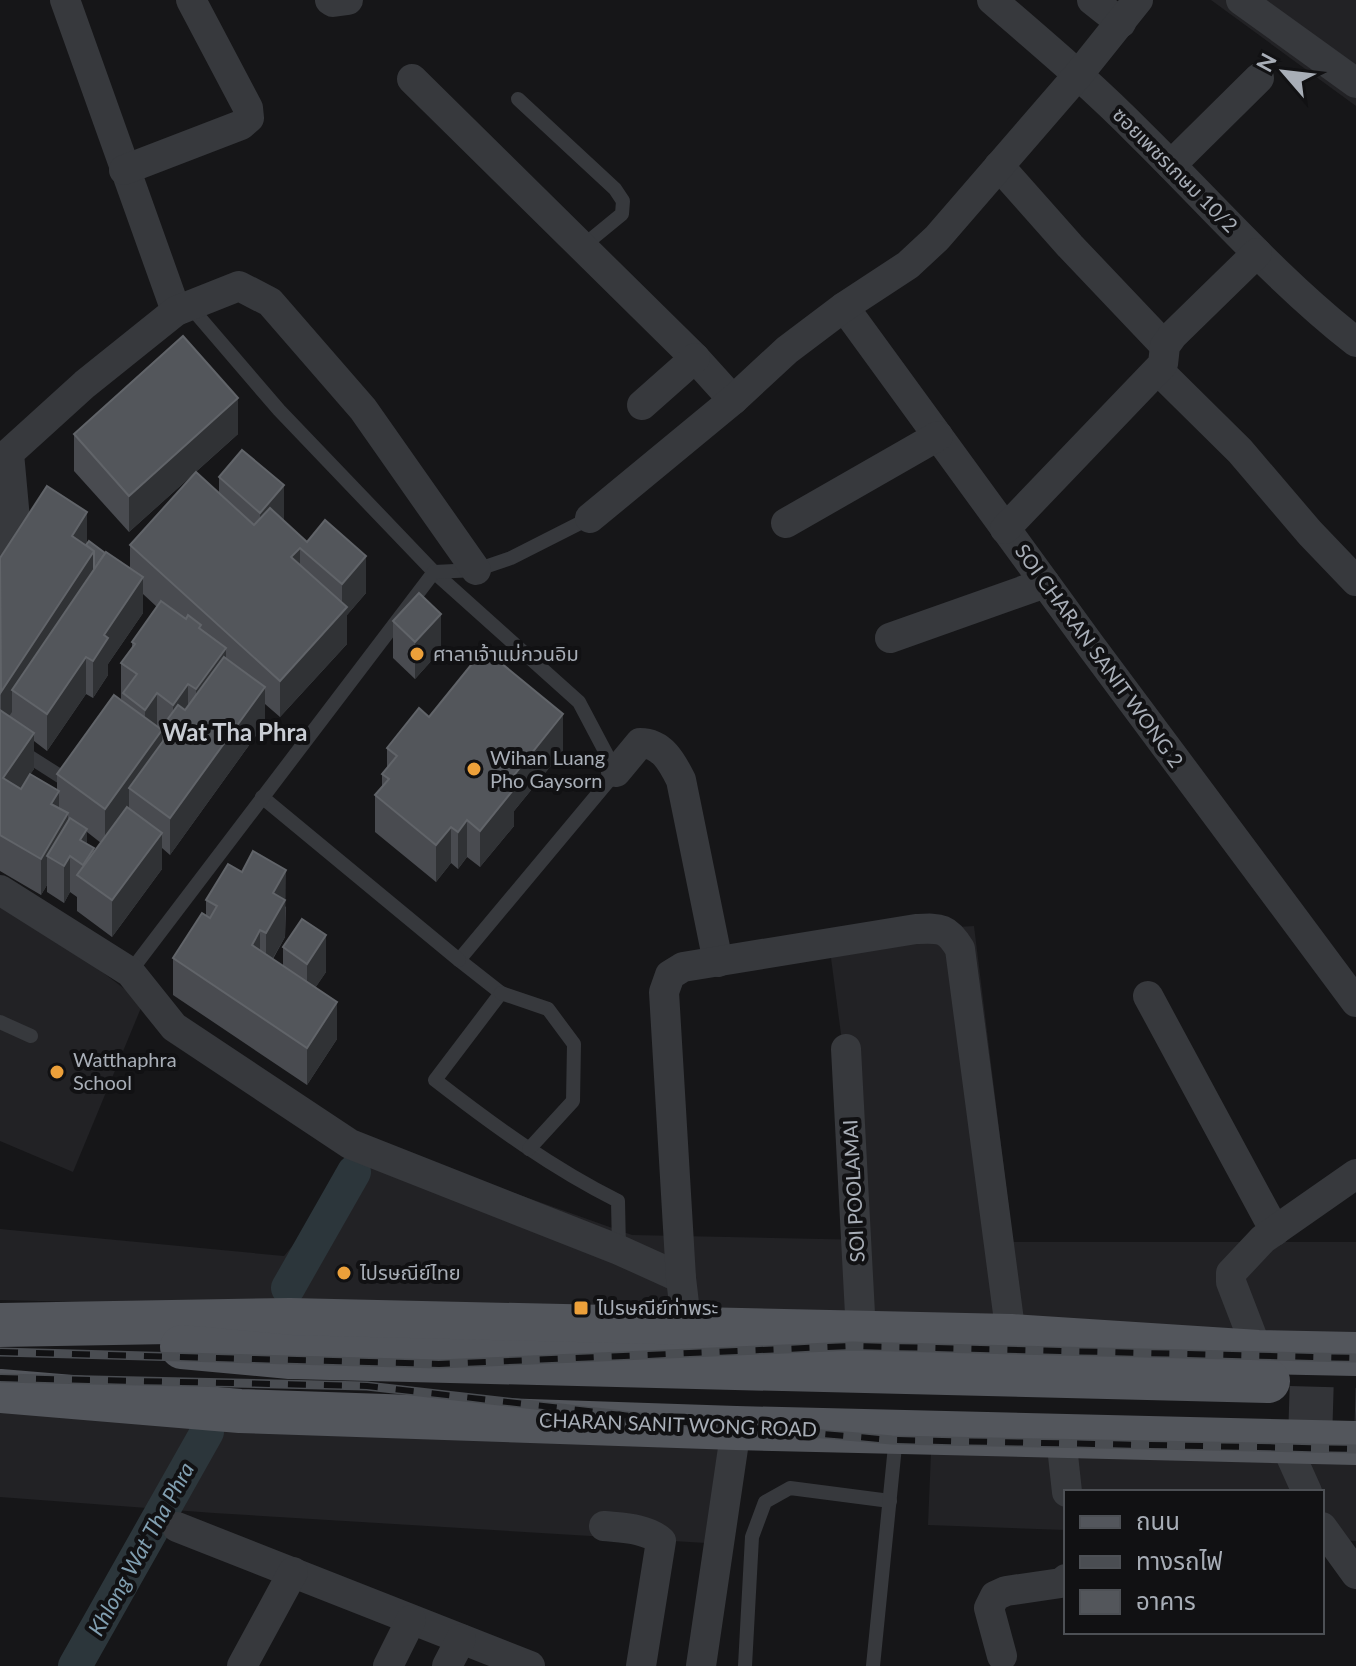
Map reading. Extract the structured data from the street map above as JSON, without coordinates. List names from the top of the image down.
{
  "streets": {
    "main road": ["CHARAN SANIT WONG ROAD"],
    "street": ["ซอยเพชรเกษม 10/2", "SOI CHARAN SANIT WONG 2", "SOI POOLAMAI"]
  },
  "crossings": [
    ["SOI POOLAMAI", "CHARAN SANIT WONG ROAD"]
  ],
  "districts": ["Wat Tha Phra"],
  "water": ["Khlong Wat Tha Phra"],
  "places": {
    "other": [
      "ศาลาเจ้าแม่กวนอิม",
      "Wihan Luang Pho Gaysorn",
      "Watthaphra School",
      "ไปรษณีย์ไทย"
    ],
    "transit": ["ไปรษณีย์ท่าพระ"]
  },
  "legend": ["ถนน", "ทางรถไฟ", "อาคาร"],
  "north": "top left"
}
